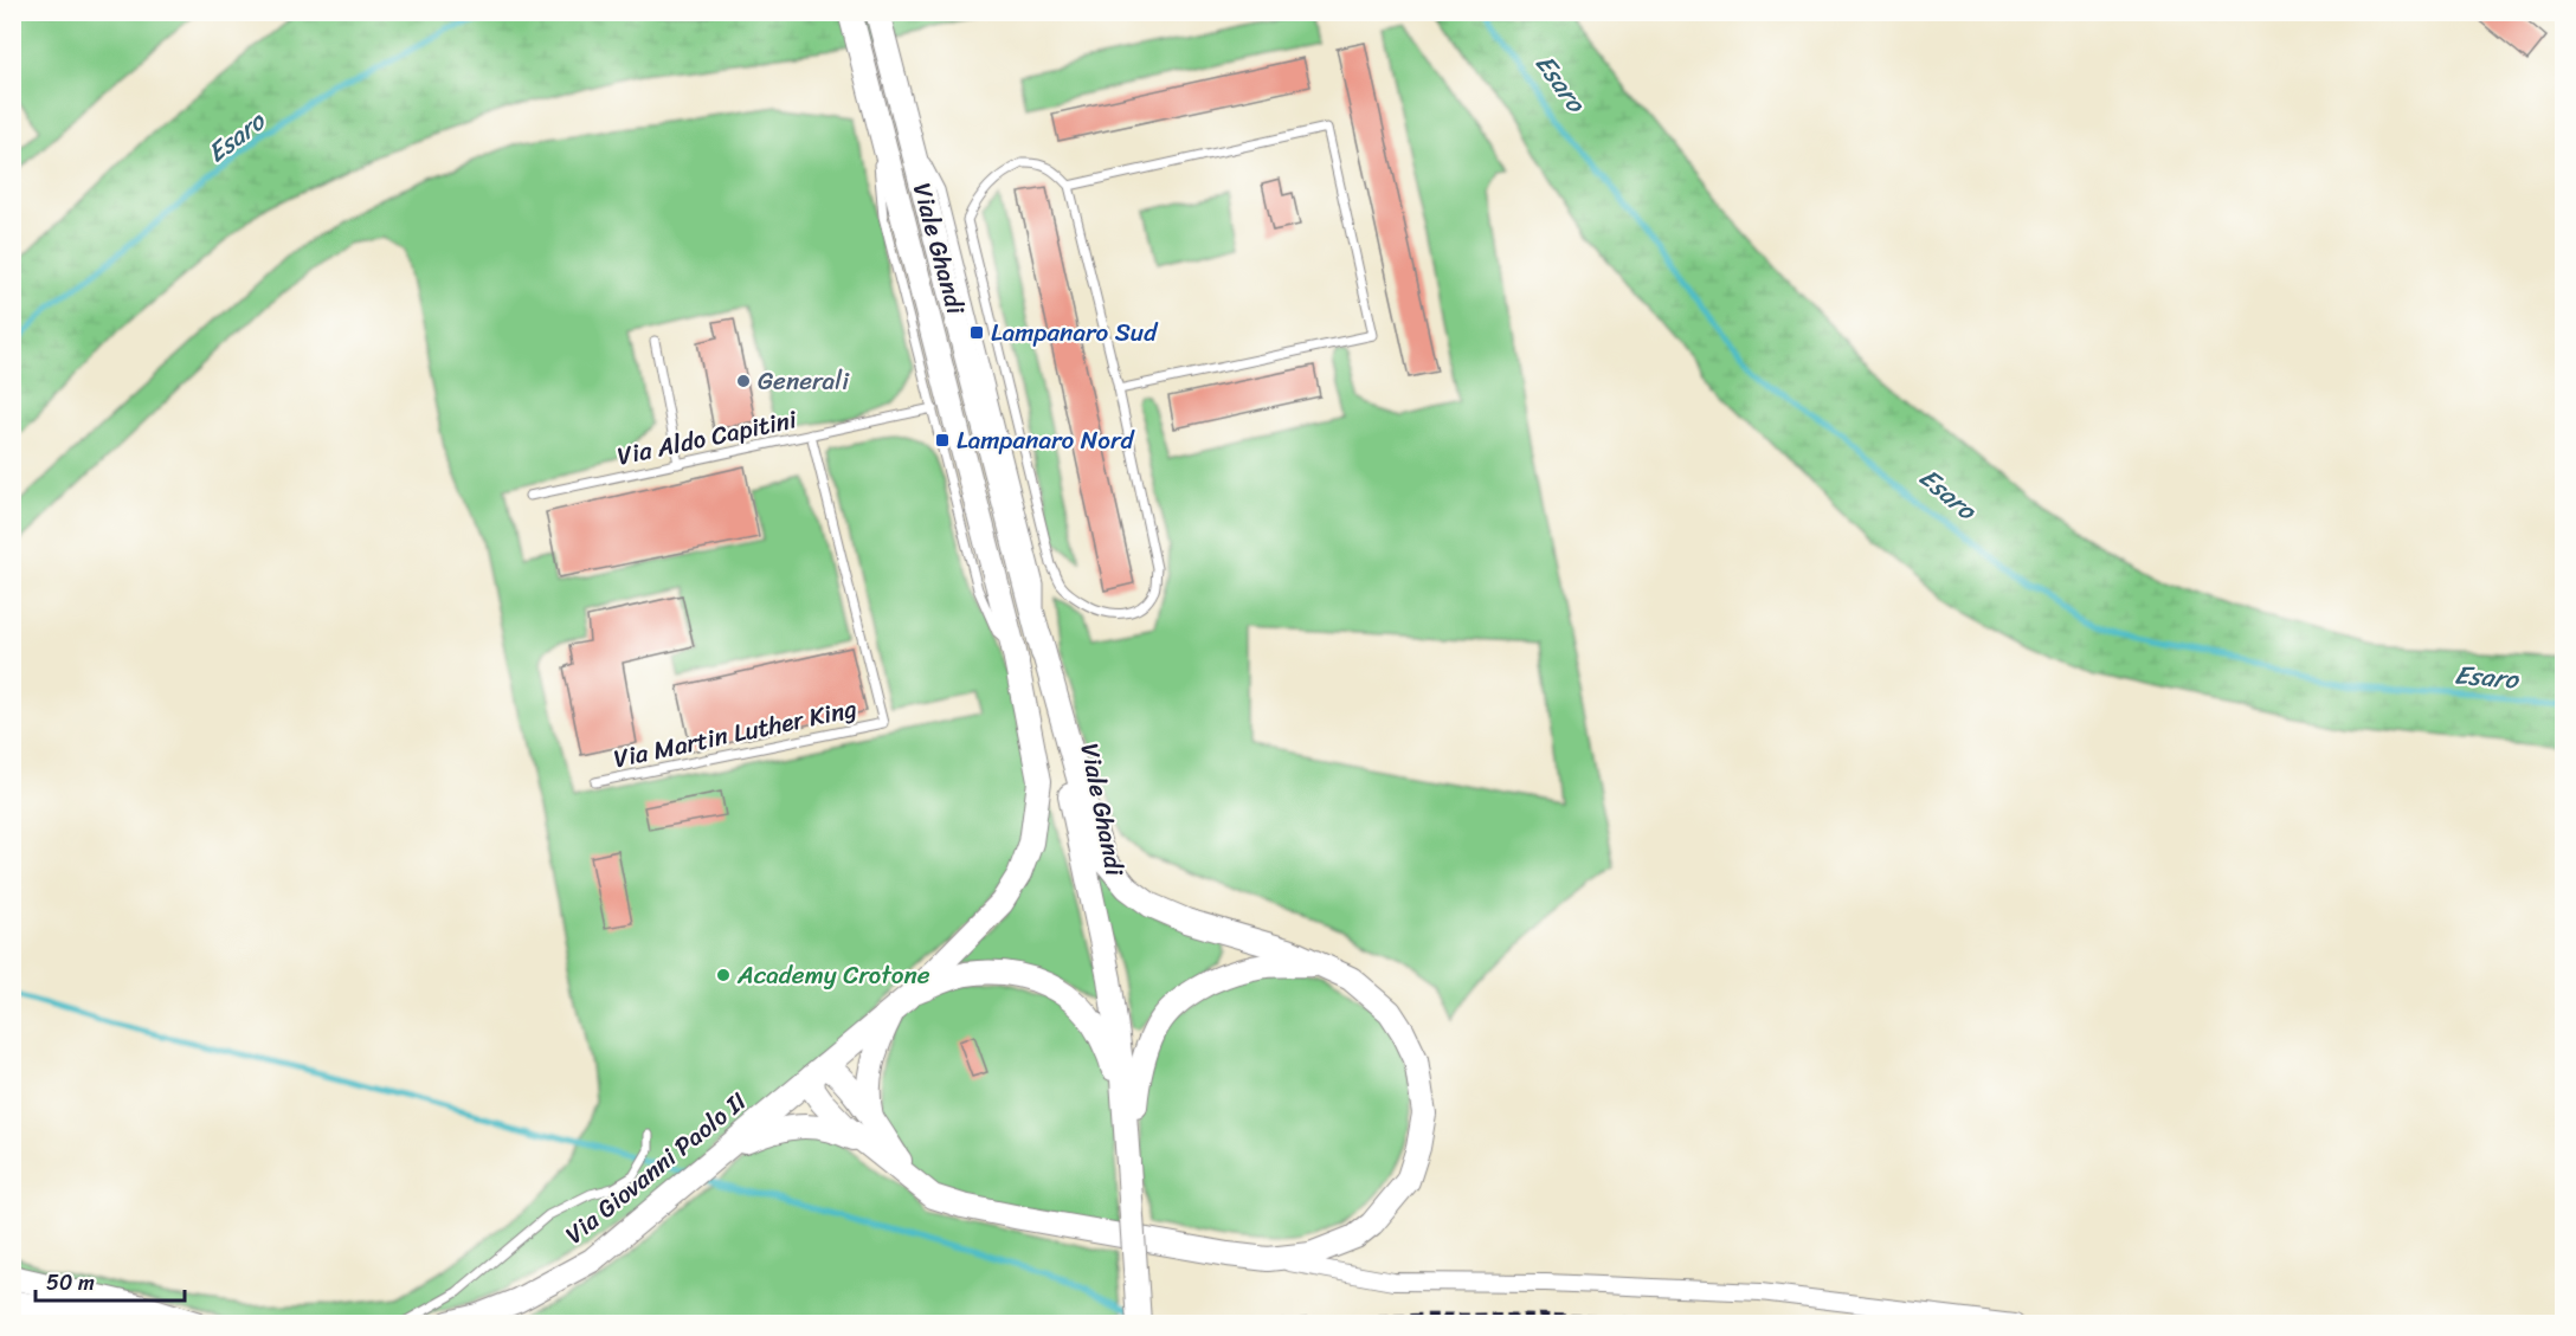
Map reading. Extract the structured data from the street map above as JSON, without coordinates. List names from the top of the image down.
{
  "streets": {
    "street": ["Viale Ghandi", "Via Giovanni Paolo II"],
    "lane": ["Via Aldo Capitini", "Via Martin Luther King"]
  },
  "crossings": [
    ["Via Aldo Capitini", "Via Martin Luther King"]
  ],
  "water": ["Esaro"],
  "places": {
    "transit": ["Lampanaro Sud", "Lampanaro Nord"],
    "other": ["Generali", "Academy Crotone"]
  },
  "scale_bar": "50 m"
}
